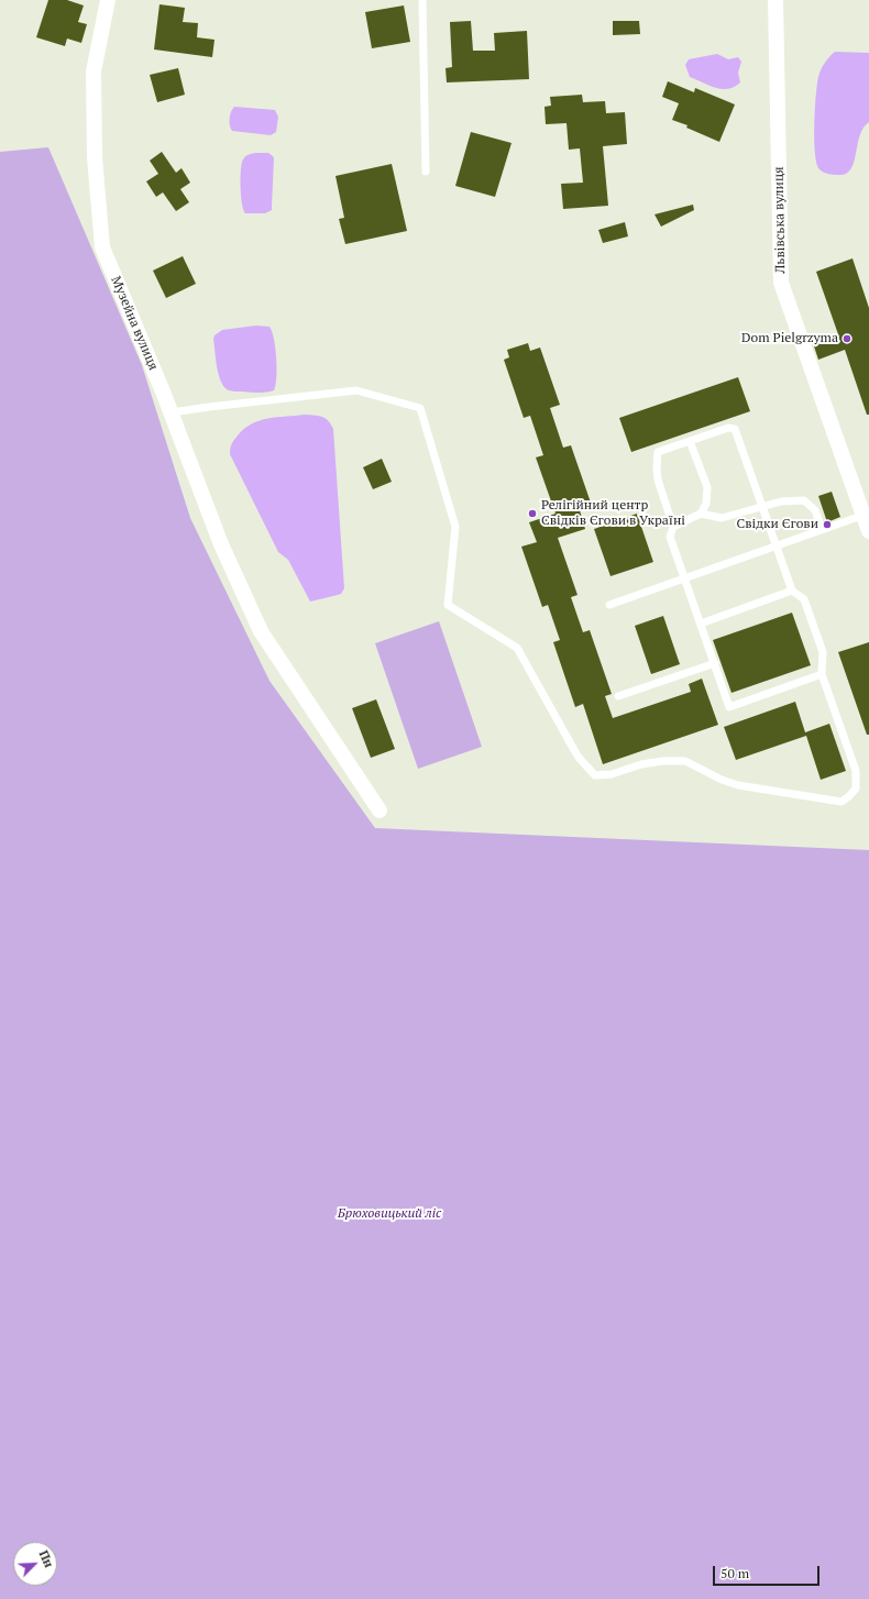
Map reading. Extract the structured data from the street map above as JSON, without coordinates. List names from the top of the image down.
{
  "streets": {
    "street": ["Львівська вулиця", "Музейна вулиця"]
  },
  "parks": ["Брюховицький ліс"],
  "places": ["Dom Pielgrzyma", "Релігійний центр Свідків Єгови в Україні", "Свідки Єгови"],
  "scale_bar": "50 m",
  "north": "top right"
}
